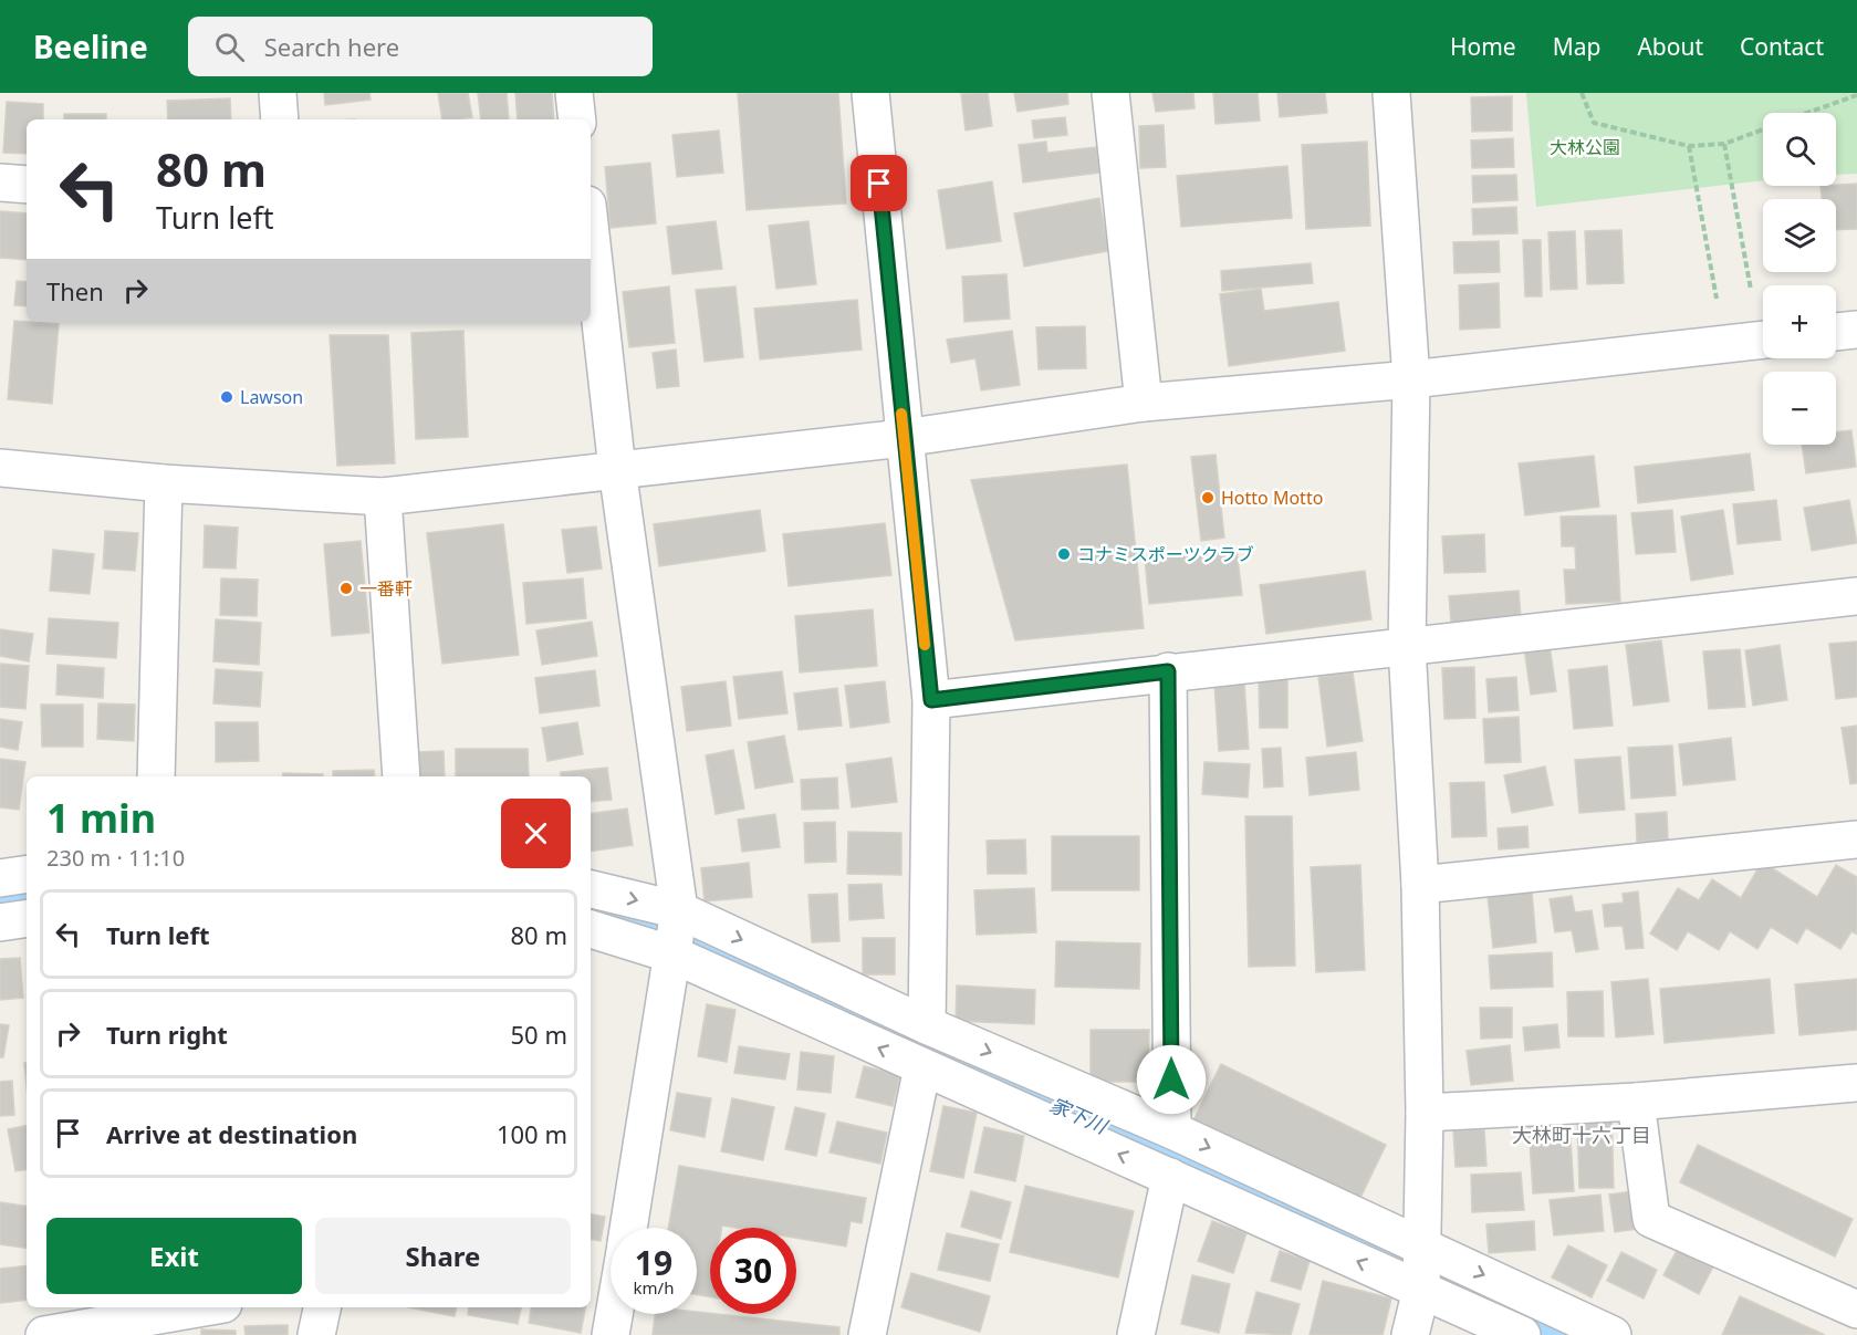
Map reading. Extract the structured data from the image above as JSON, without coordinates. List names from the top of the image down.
{
  "districts": ["大林町十六丁目"],
  "water": ["家下川"],
  "parks": ["大林公園"],
  "places": [
    "Lawson",
    "Hotto Motto",
    "コナミスポーツクラブ",
    "一番軒"
  ],
  "page": {
    "header": "Beeline",
    "search": "Search here",
    "nav": [
      "Home",
      "Map",
      "About",
      "Contact"
    ],
    "map_buttons": ["+", "−"],
    "turn": ["80 m", "Turn left"],
    "then": "Then",
    "heading": ["1 min", "230 m · 11:10"],
    "list": [
      {
        "name": "Turn left",
        "value": "80 m"
      },
      {
        "name": "Turn right",
        "value": "50 m"
      },
      {
        "name": "Arrive at destination",
        "value": "100 m"
      }
    ],
    "buttons": ["Exit", "Share"],
    "speed": "19 km/h",
    "limit": "30"
  }
}
